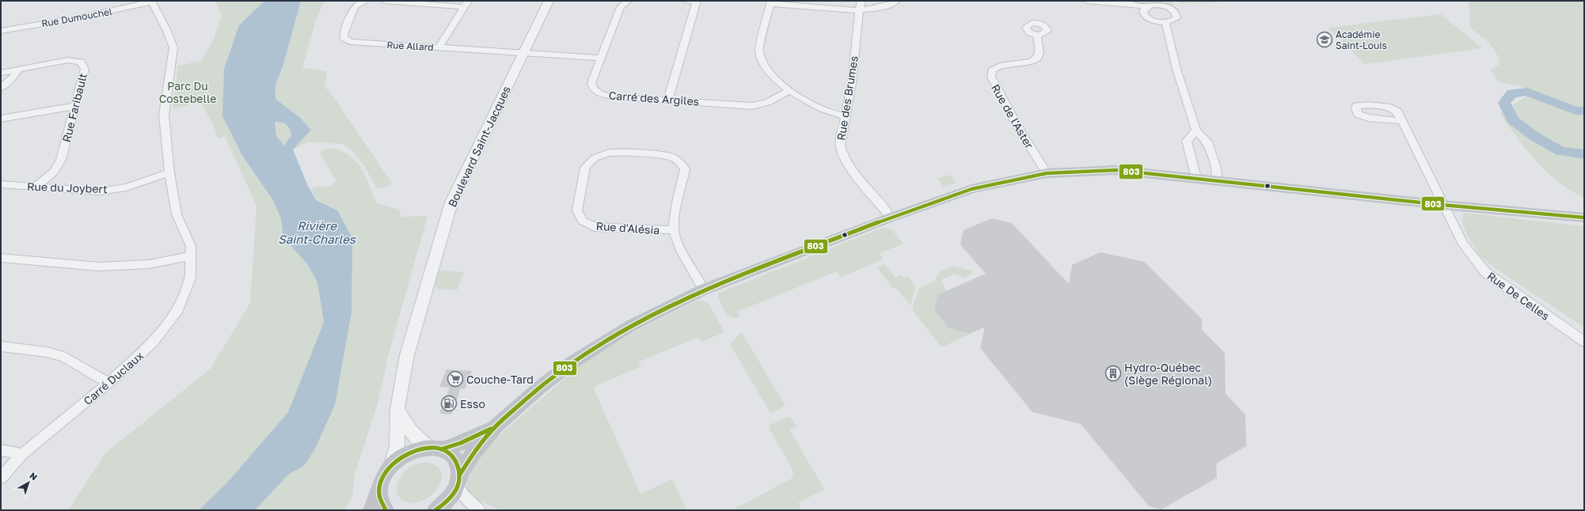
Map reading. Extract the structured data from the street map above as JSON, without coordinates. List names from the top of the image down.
{
  "streets": {
    "street": [
      "Rue Dumouchel",
      "Rue Allard",
      "Carré des Argiles",
      "Rue des Brumes",
      "Rue Faribault",
      "Rue de l'Aster",
      "Boulevard Saint-Jacques",
      "Rue du Joybert",
      "Rue d'Alésia",
      "Rue De Celles",
      "Carré Duclaux"
    ]
  },
  "crossings": [
    ["Rue Dumouchel", "Carré Duclaux"],
    ["Rue Allard", "Carré des Argiles"],
    ["Rue Allard", "Boulevard Saint-Jacques"],
    ["Rue Faribault", "Rue du Joybert"],
    ["Rue du Joybert", "Carré Duclaux"]
  ],
  "water": ["Rivière Saint-Charles"],
  "parks": ["Parc Du Costebelle"],
  "places": {
    "school or university": ["Académie Saint-Louis"],
    "building": ["Hydro-Québec (Siège Régional)"],
    "supermarket": ["Couche-Tard"],
    "fuel station": ["Esso"]
  },
  "lines": ["transit line 803"],
  "north": "top right"
}
